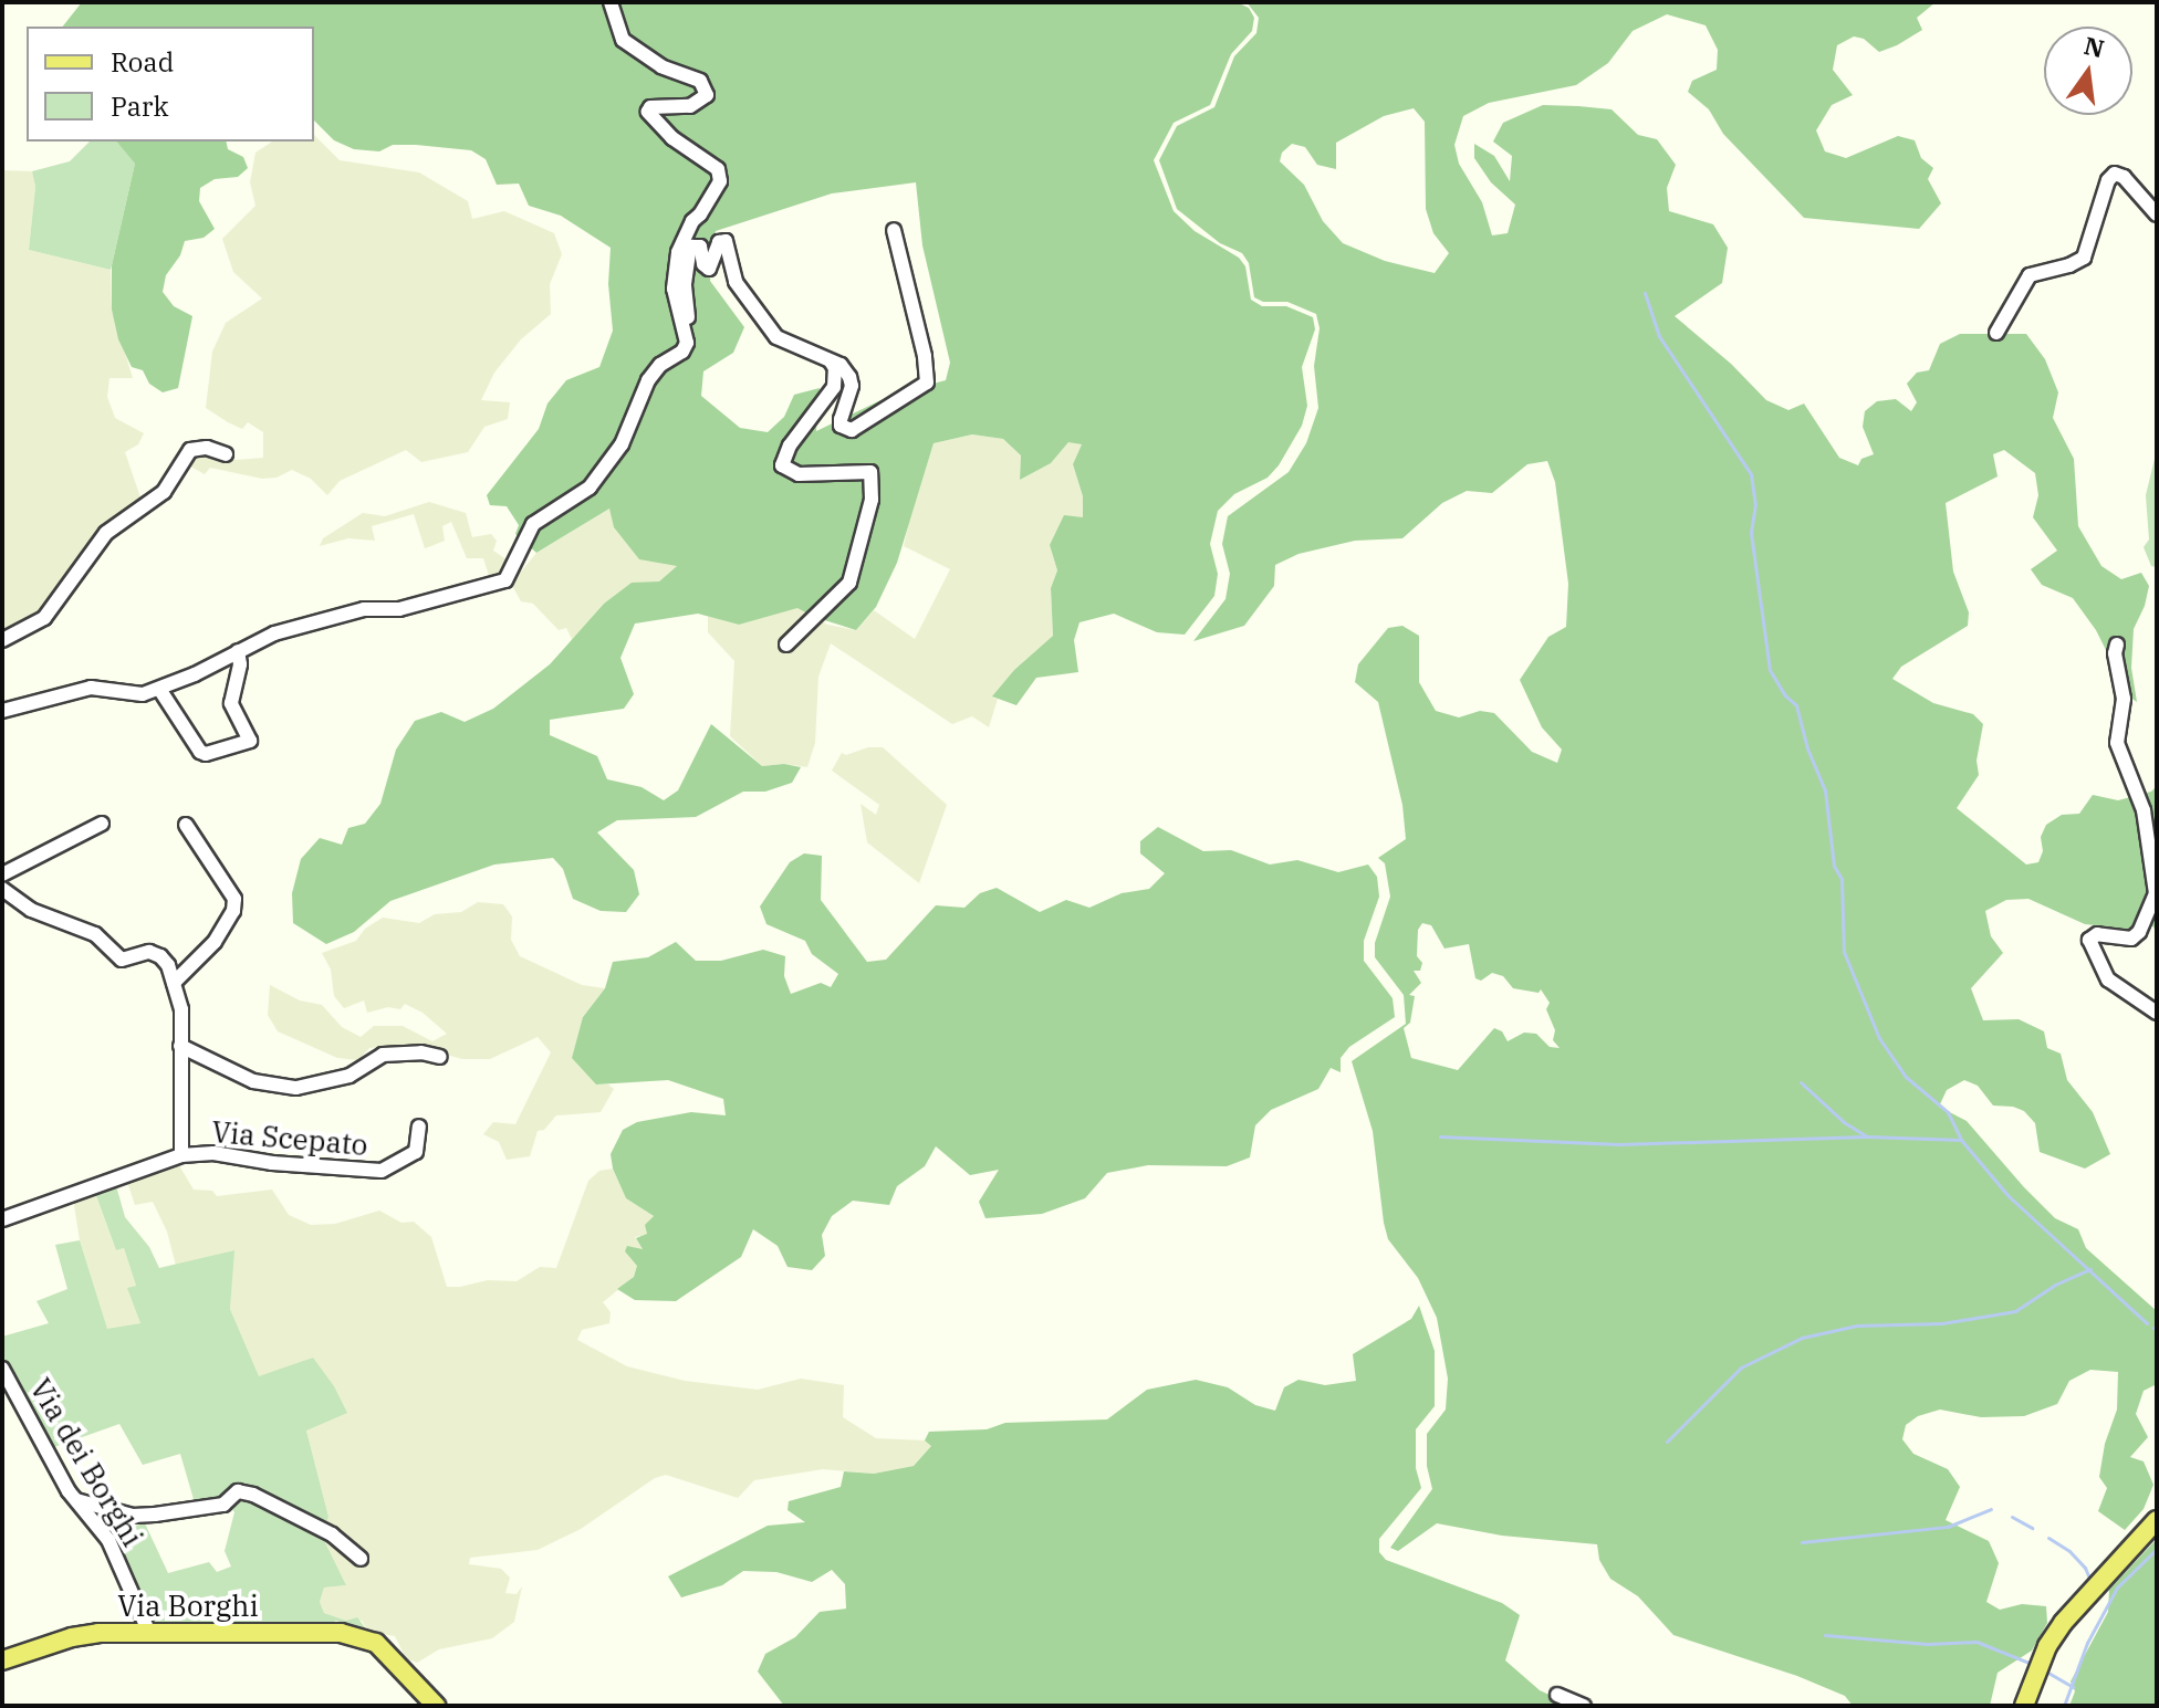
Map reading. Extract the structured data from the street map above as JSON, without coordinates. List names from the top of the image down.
{
  "streets": {
    "main road": ["Via Borghi"],
    "street": ["Via Scepato", "Via dei Borghi"]
  },
  "crossings": [
    ["Via dei Borghi", "Via Borghi"]
  ],
  "legend": ["Road", "Park"],
  "north": "top"
}
